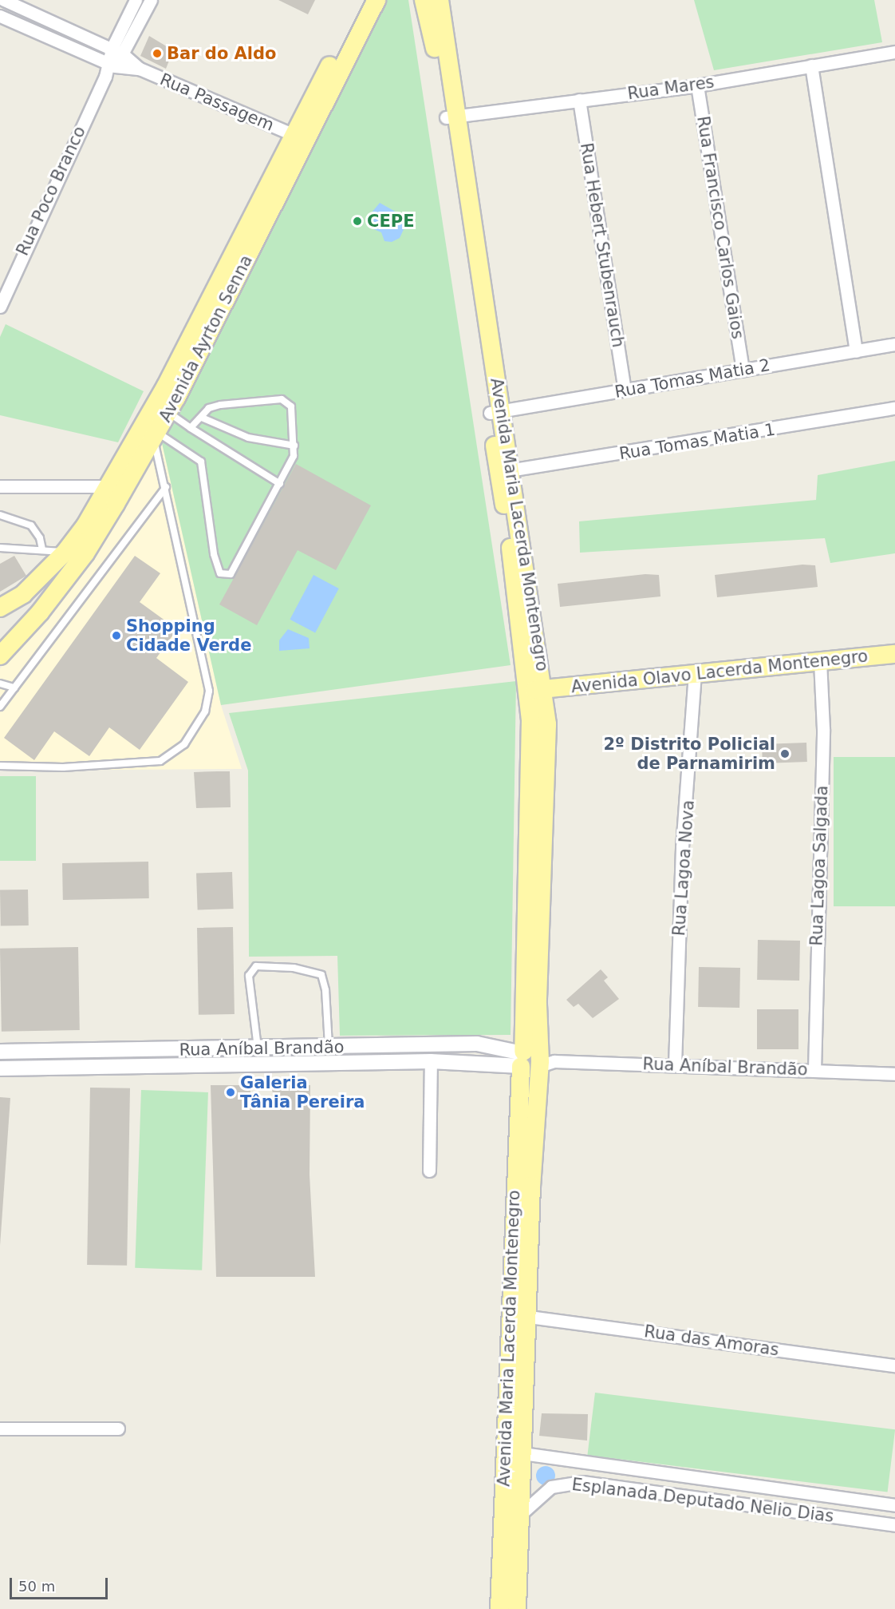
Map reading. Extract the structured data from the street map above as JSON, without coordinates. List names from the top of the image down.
{
  "streets": {
    "main road": ["Avenida Ayrton Senna", "Avenida Maria Lacerda Montenegro", "Avenida Olavo Lacerda Montenegro"],
    "street": [
      "Rua Mares",
      "Rua Passagem",
      "Rua Poco Branco",
      "Rua Francisco Carlos Gaios",
      "Rua Hebert Stubenrauch",
      "Rua Tomas Matia 2",
      "Rua Tomas Matia 1",
      "Rua Lagoa Salgada",
      "Rua Lagoa Nova",
      "Rua Aníbal Brandão",
      "Rua das Amoras",
      "Esplanada Deputado Nelio Dias"
    ]
  },
  "crossings": [
    ["Rua Mares", "Rua Francisco Carlos Gaios"],
    ["Rua Mares", "Rua Hebert Stubenrauch"],
    ["Rua Mares", "Avenida Maria Lacerda Montenegro"],
    ["Rua Passagem", "Rua Poco Branco"],
    ["Rua Passagem", "Avenida Ayrton Senna"],
    ["Rua Francisco Carlos Gaios", "Rua Tomas Matia 2"],
    ["Rua Hebert Stubenrauch", "Rua Tomas Matia 2"],
    ["Rua Tomas Matia 2", "Avenida Maria Lacerda Montenegro"],
    ["Rua Tomas Matia 1", "Avenida Maria Lacerda Montenegro"],
    ["Avenida Maria Lacerda Montenegro", "Avenida Olavo Lacerda Montenegro"],
    ["Avenida Maria Lacerda Montenegro", "Rua Aníbal Brandão"],
    ["Avenida Maria Lacerda Montenegro", "Rua das Amoras"],
    ["Avenida Maria Lacerda Montenegro", "Esplanada Deputado Nelio Dias"],
    ["Avenida Olavo Lacerda Montenegro", "Rua Lagoa Salgada"],
    ["Avenida Olavo Lacerda Montenegro", "Rua Lagoa Nova"],
    ["Rua Lagoa Salgada", "Rua Aníbal Brandão"],
    ["Rua Lagoa Nova", "Rua Aníbal Brandão"]
  ],
  "places": [
    "Bar do Aldo",
    "CEPE",
    "Shopping Cidade Verde",
    "2º Distrito Policial de Parnamirim",
    "Galeria Tânia Pereira"
  ],
  "scale_bar": "50 m"
}
